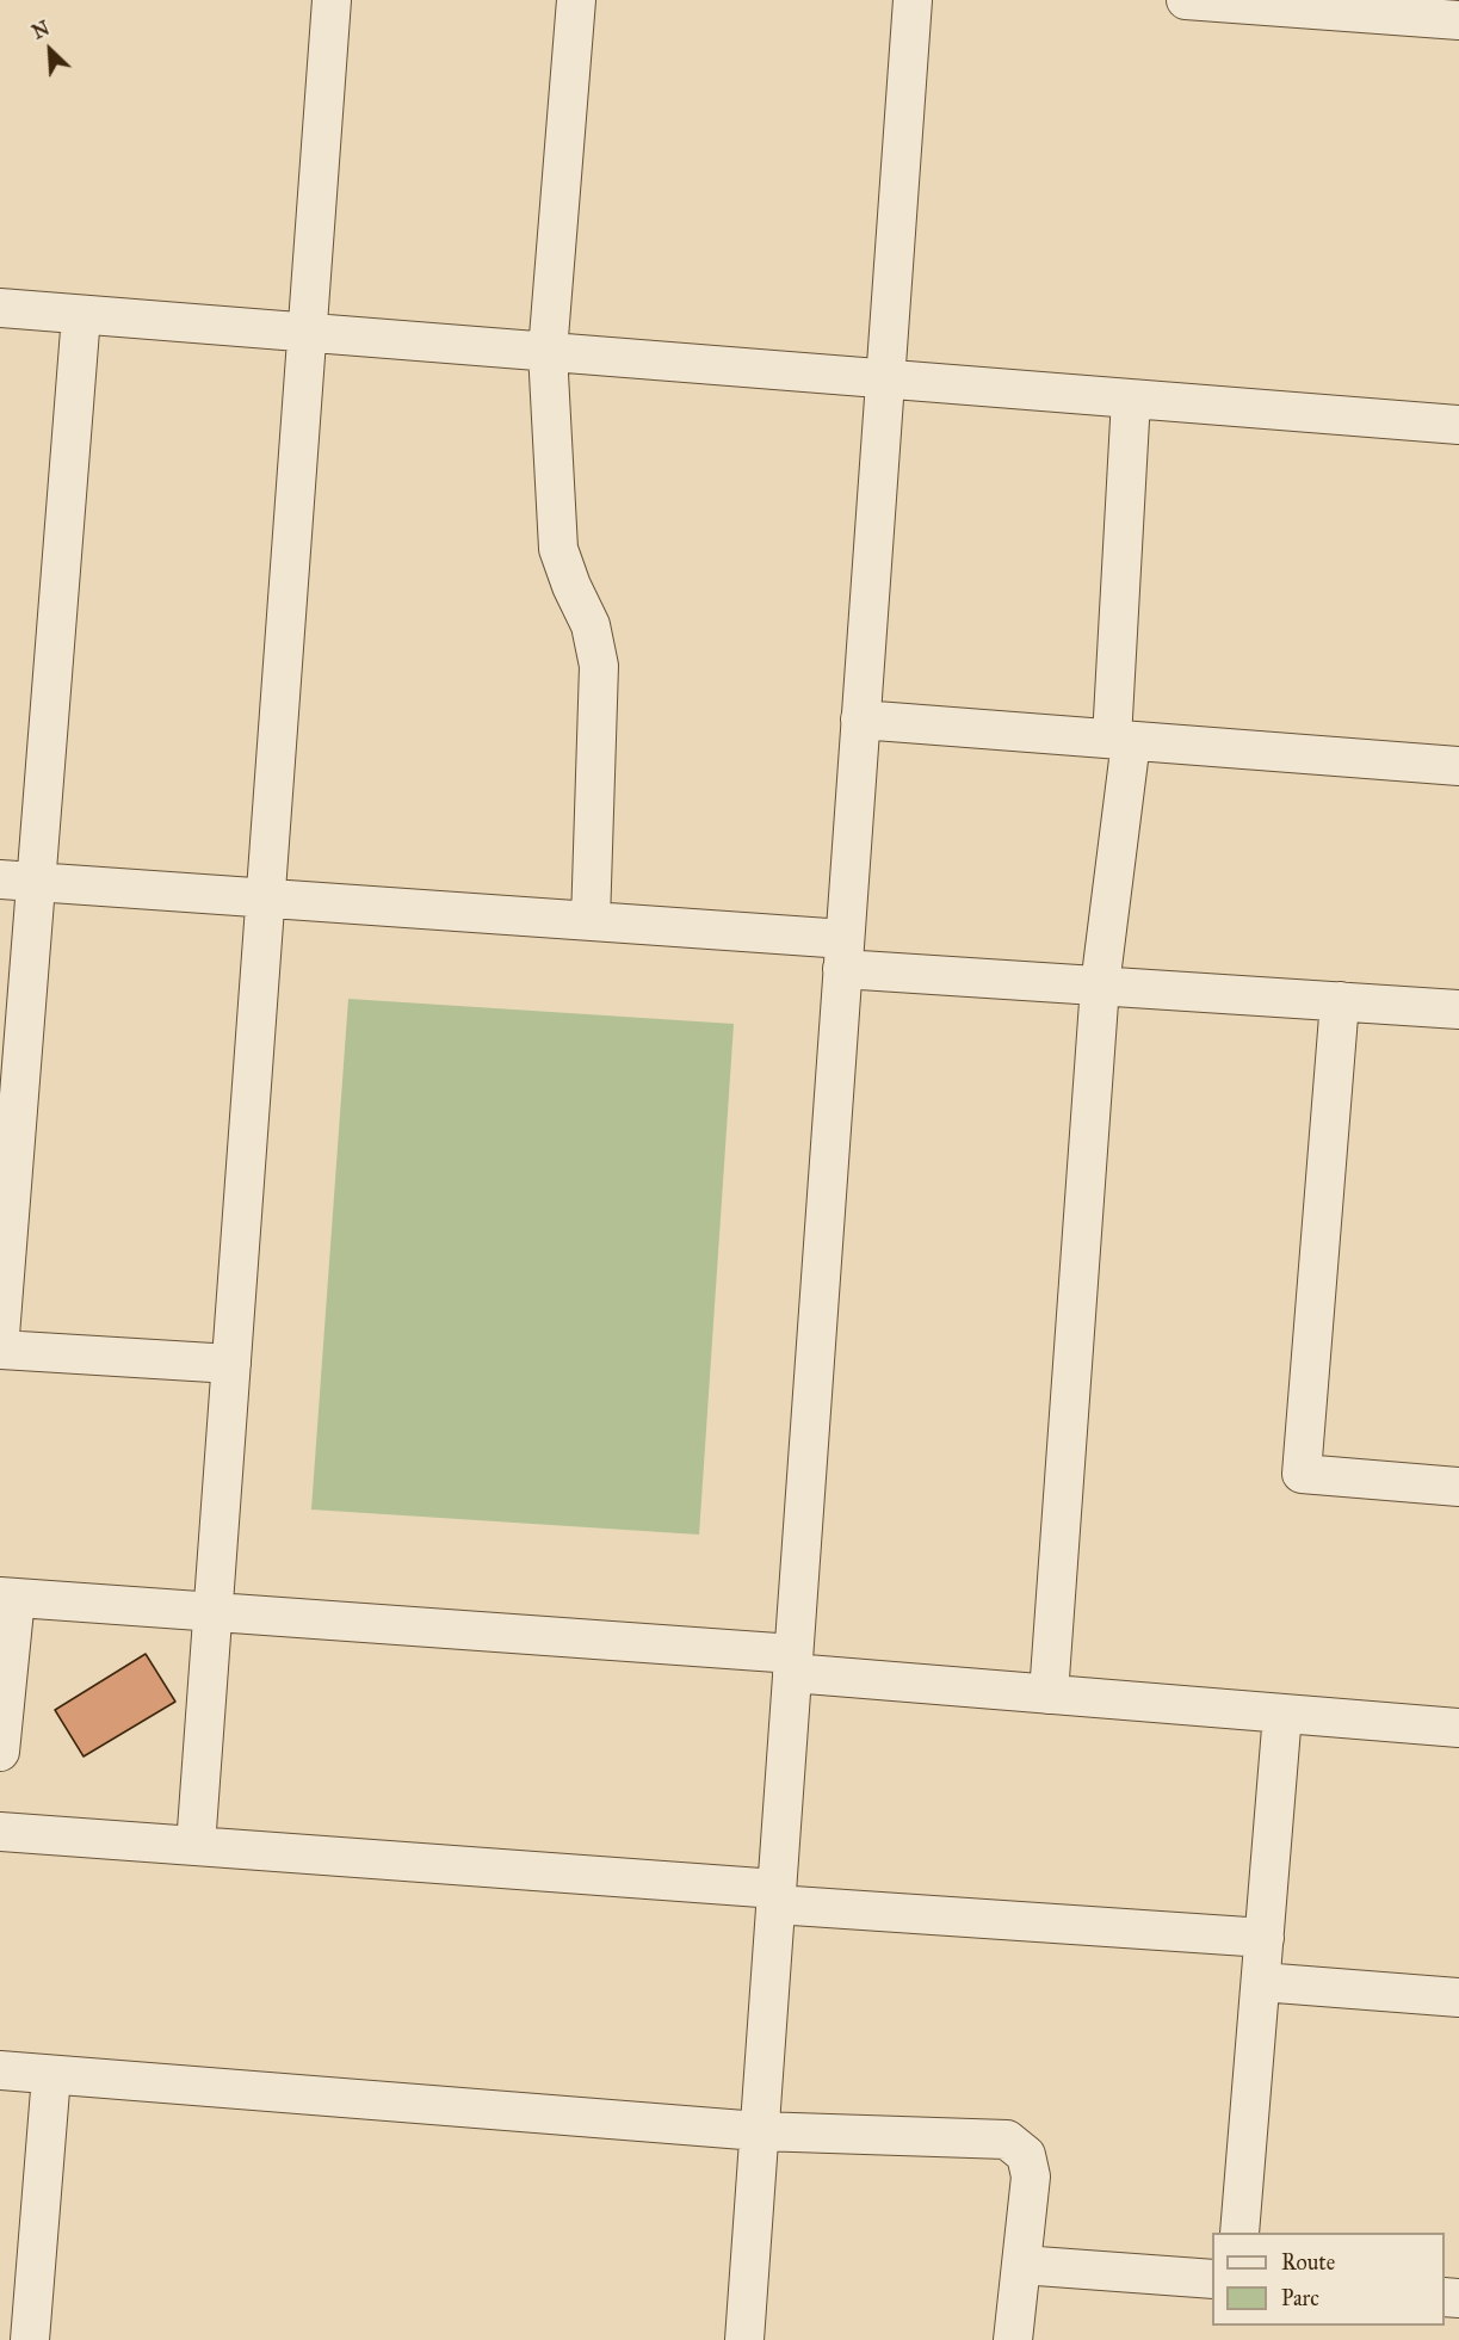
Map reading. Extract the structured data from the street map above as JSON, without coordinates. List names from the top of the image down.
{
  "legend": ["Route", "Parc"],
  "north": "top left"
}
